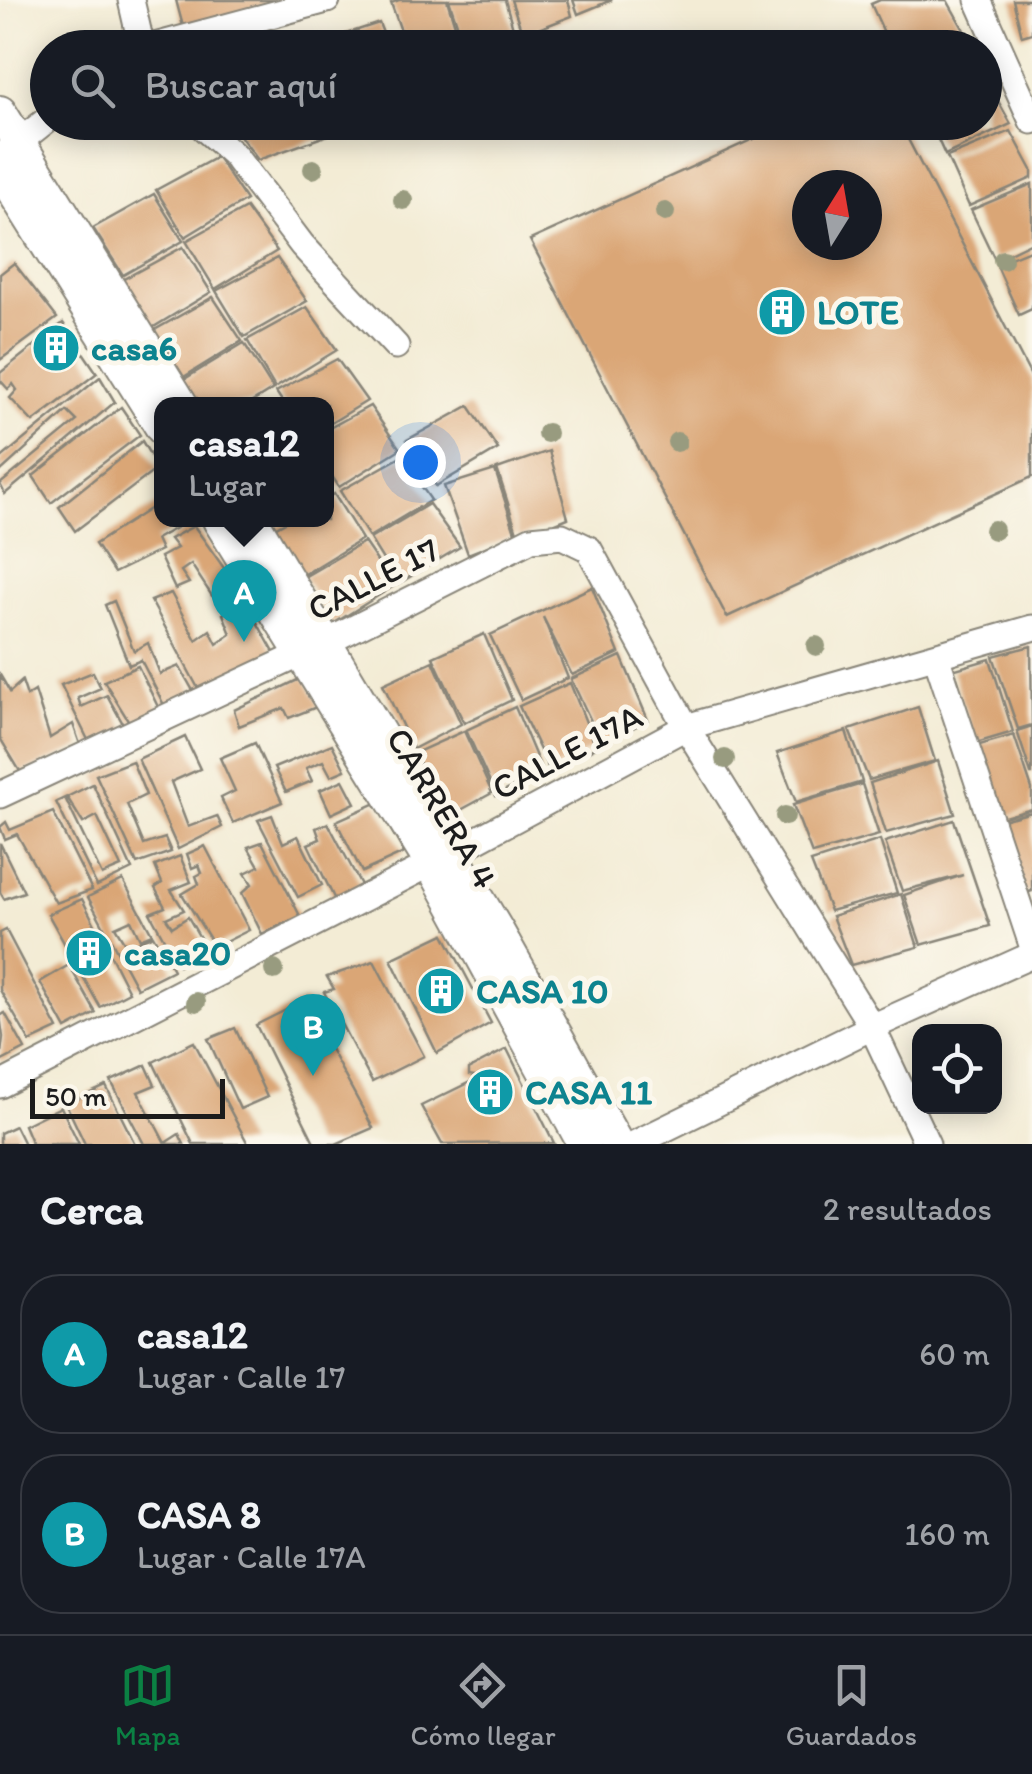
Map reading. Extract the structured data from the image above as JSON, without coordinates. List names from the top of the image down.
{
  "streets": {
    "main road": ["CARRERA 4"],
    "street": ["CALLE 17", "CALLE 17A"]
  },
  "crossings": [
    ["CALLE 17", "CALLE 17A"],
    ["CALLE 17", "CARRERA 4"],
    ["CALLE 17A", "CARRERA 4"]
  ],
  "places": {
    "building": [
      "LOTE",
      "casa6",
      "casa20",
      "CASA 10",
      "CASA 11"
    ]
  },
  "scale_bar": "50 m",
  "north": "top",
  "page": {
    "search": "Buscar aquí",
    "popup": ["casa12", "Lugar"],
    "pins": ["A", "B"],
    "scale": "50 m",
    "heading": ["Cerca", "2 resultados"],
    "list": [
      {
        "mark": "A",
        "name": "casa12",
        "note": "Lugar · Calle 17",
        "value": "60 m"
      },
      {
        "mark": "B",
        "name": "CASA 8",
        "note": "Lugar · Calle 17A",
        "value": "160 m"
      }
    ],
    "nav": ["Mapa", "Cómo llegar", "Guardados"]
  }
}
